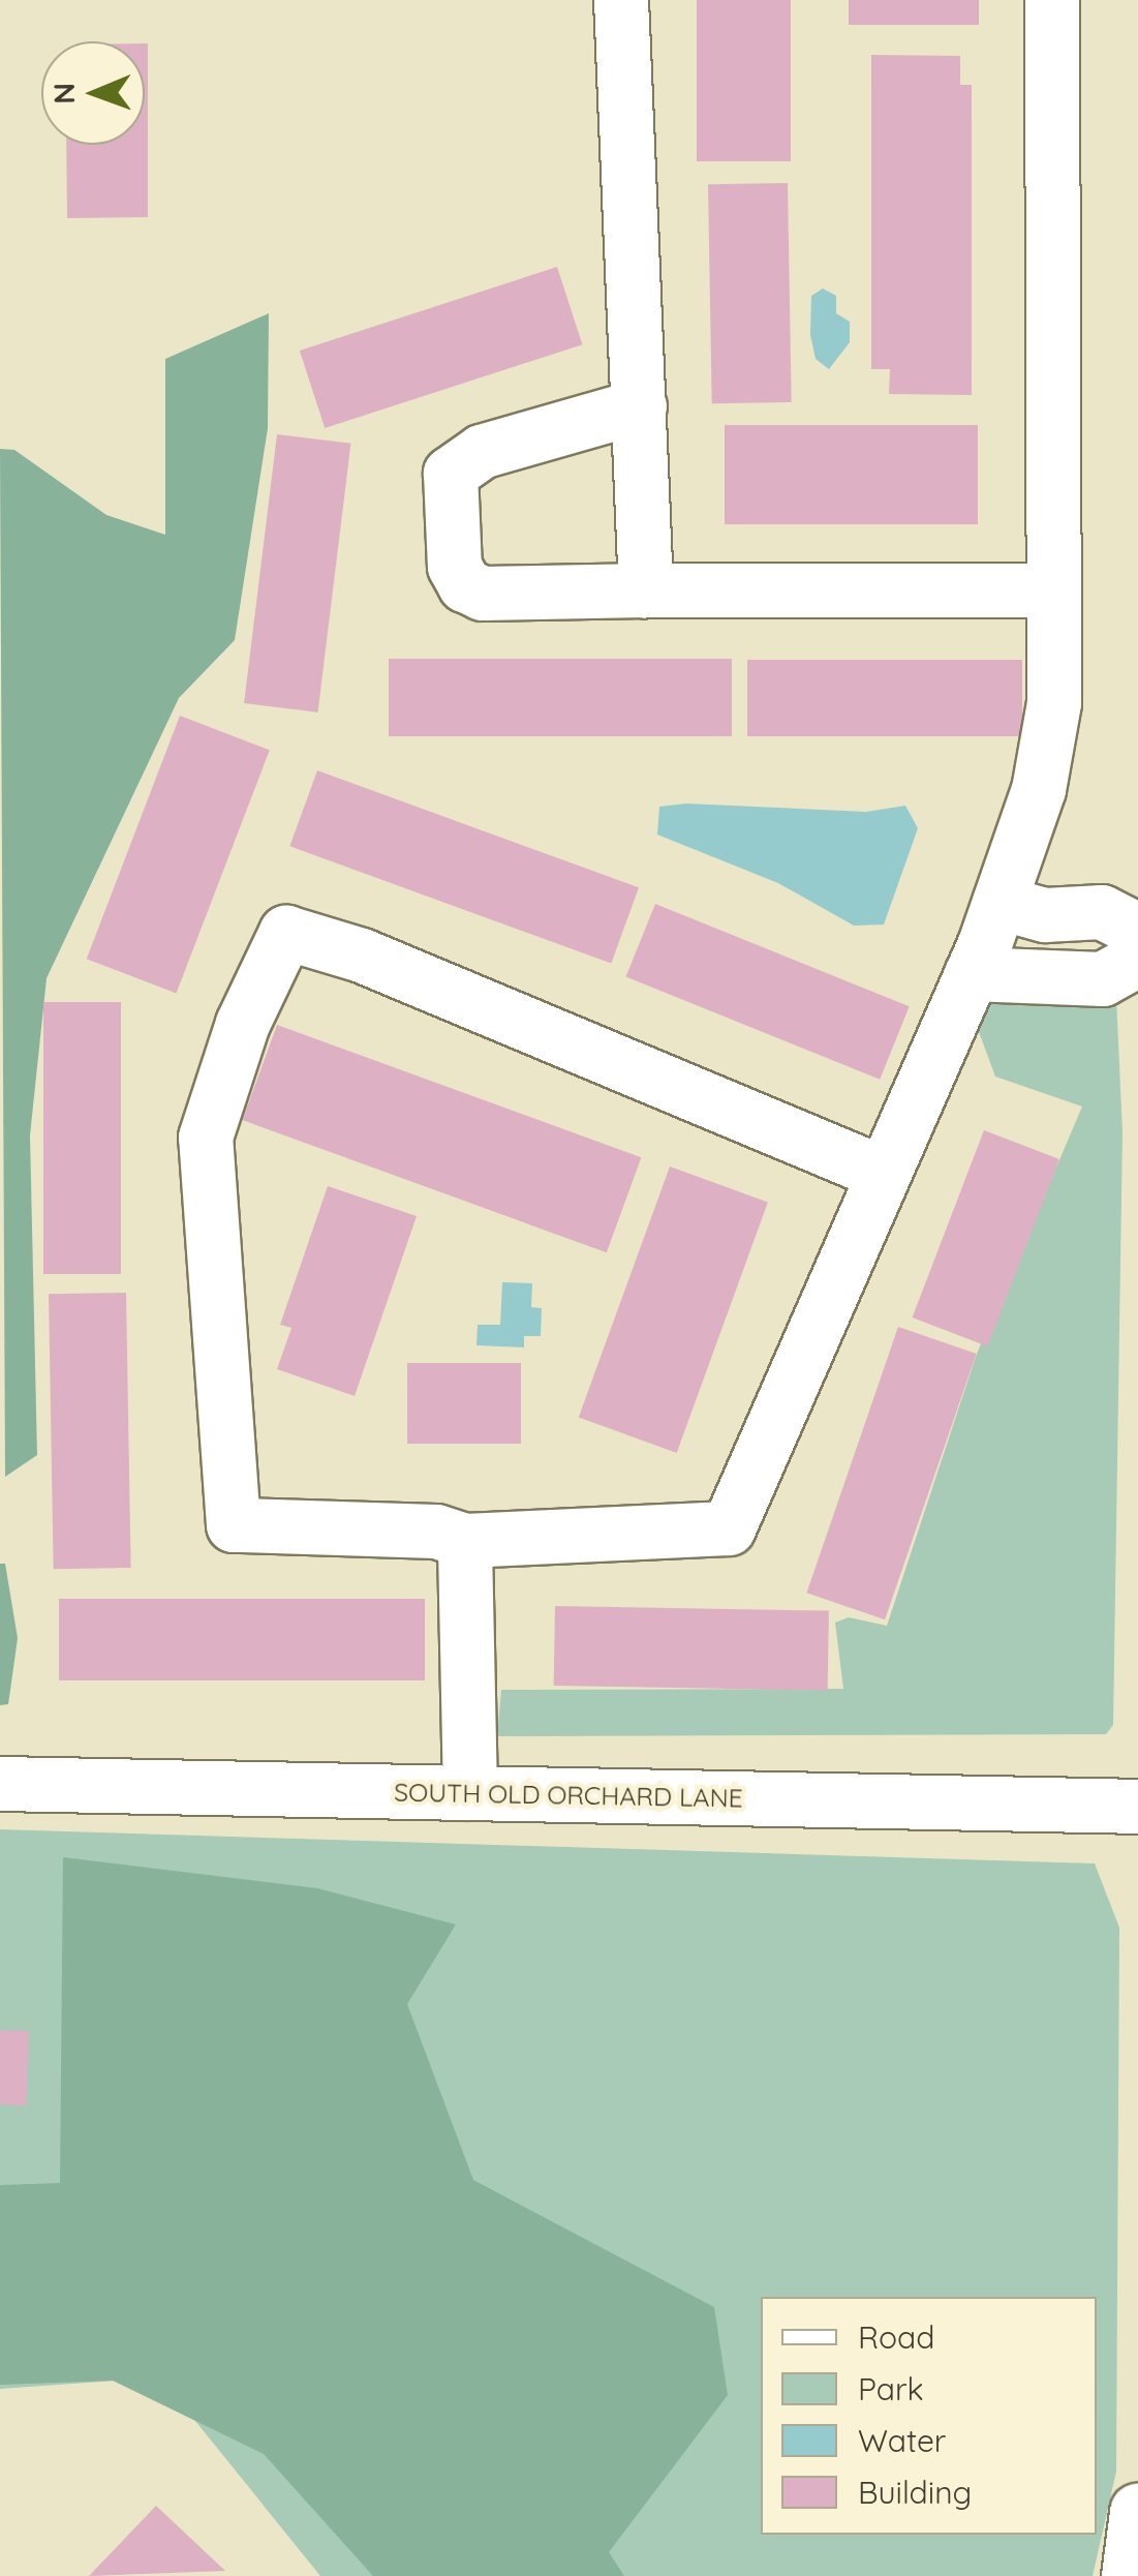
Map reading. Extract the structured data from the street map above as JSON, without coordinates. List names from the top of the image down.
{
  "streets": {
    "street": ["SOUTH OLD ORCHARD LANE"]
  },
  "legend": [
    "Road",
    "Park",
    "Water",
    "Building"
  ],
  "north": "left"
}
